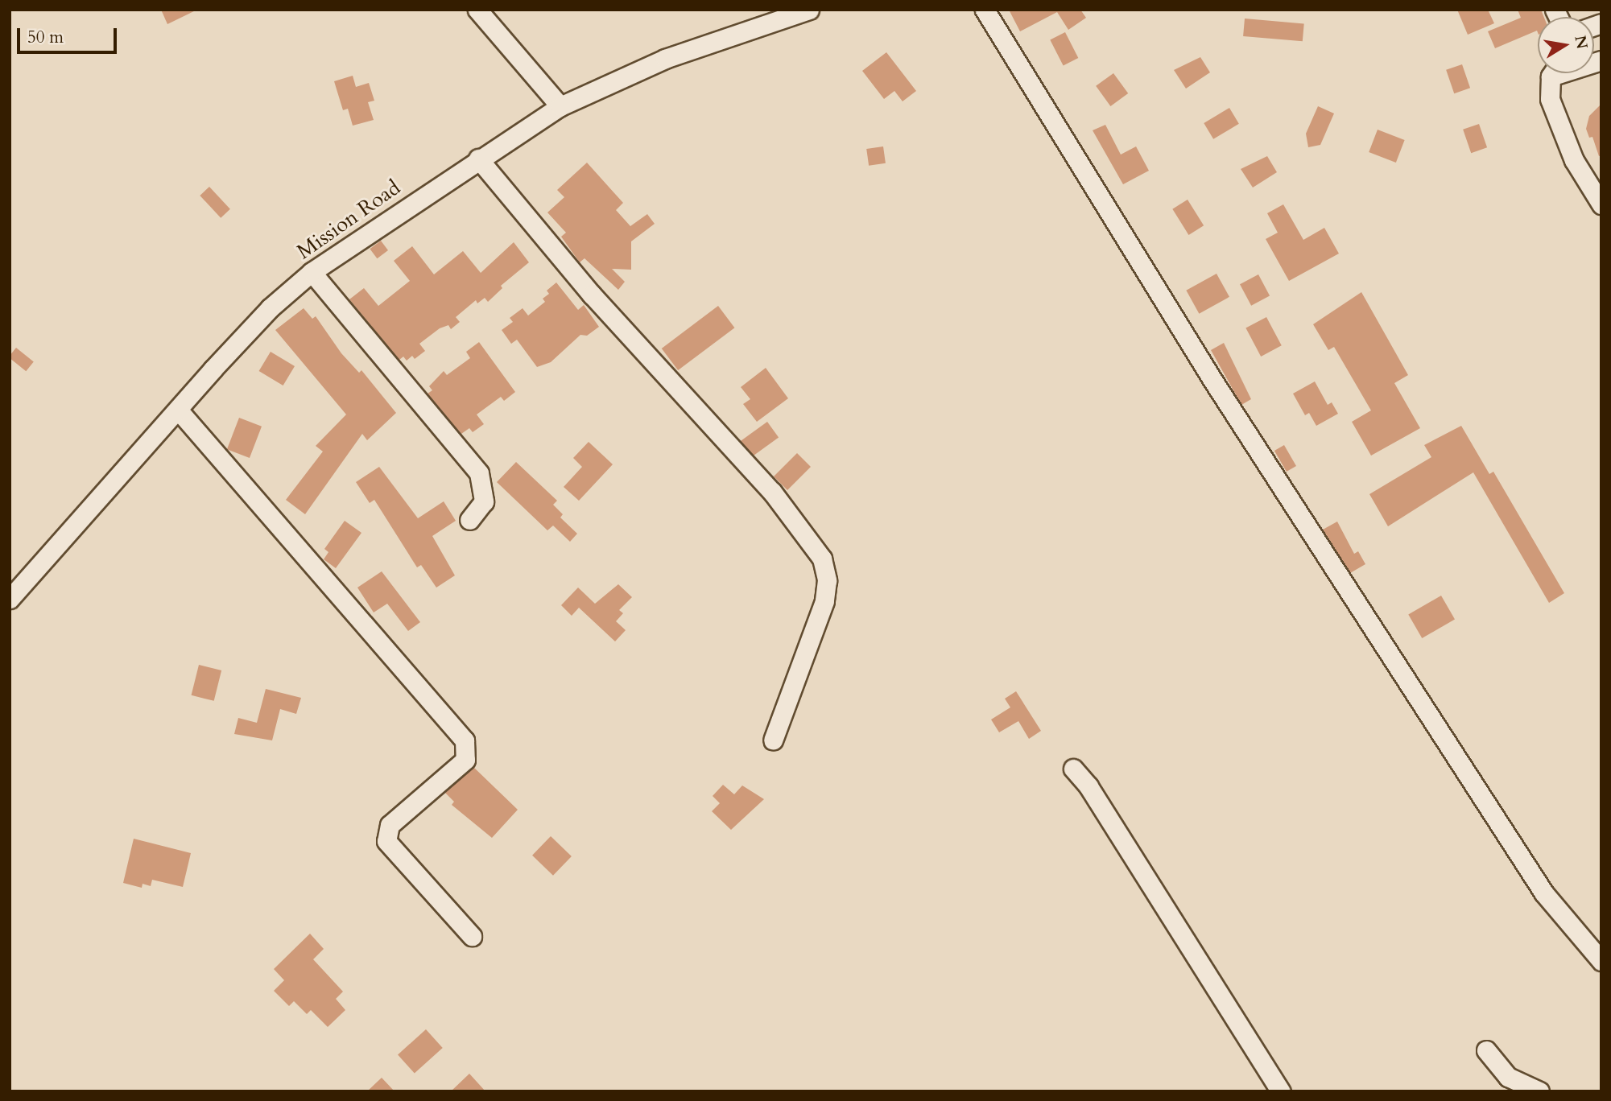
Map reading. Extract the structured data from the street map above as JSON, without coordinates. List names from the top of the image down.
{
  "streets": {
    "street": ["Mission Road"]
  },
  "scale_bar": "50 m",
  "north": "right"
}
